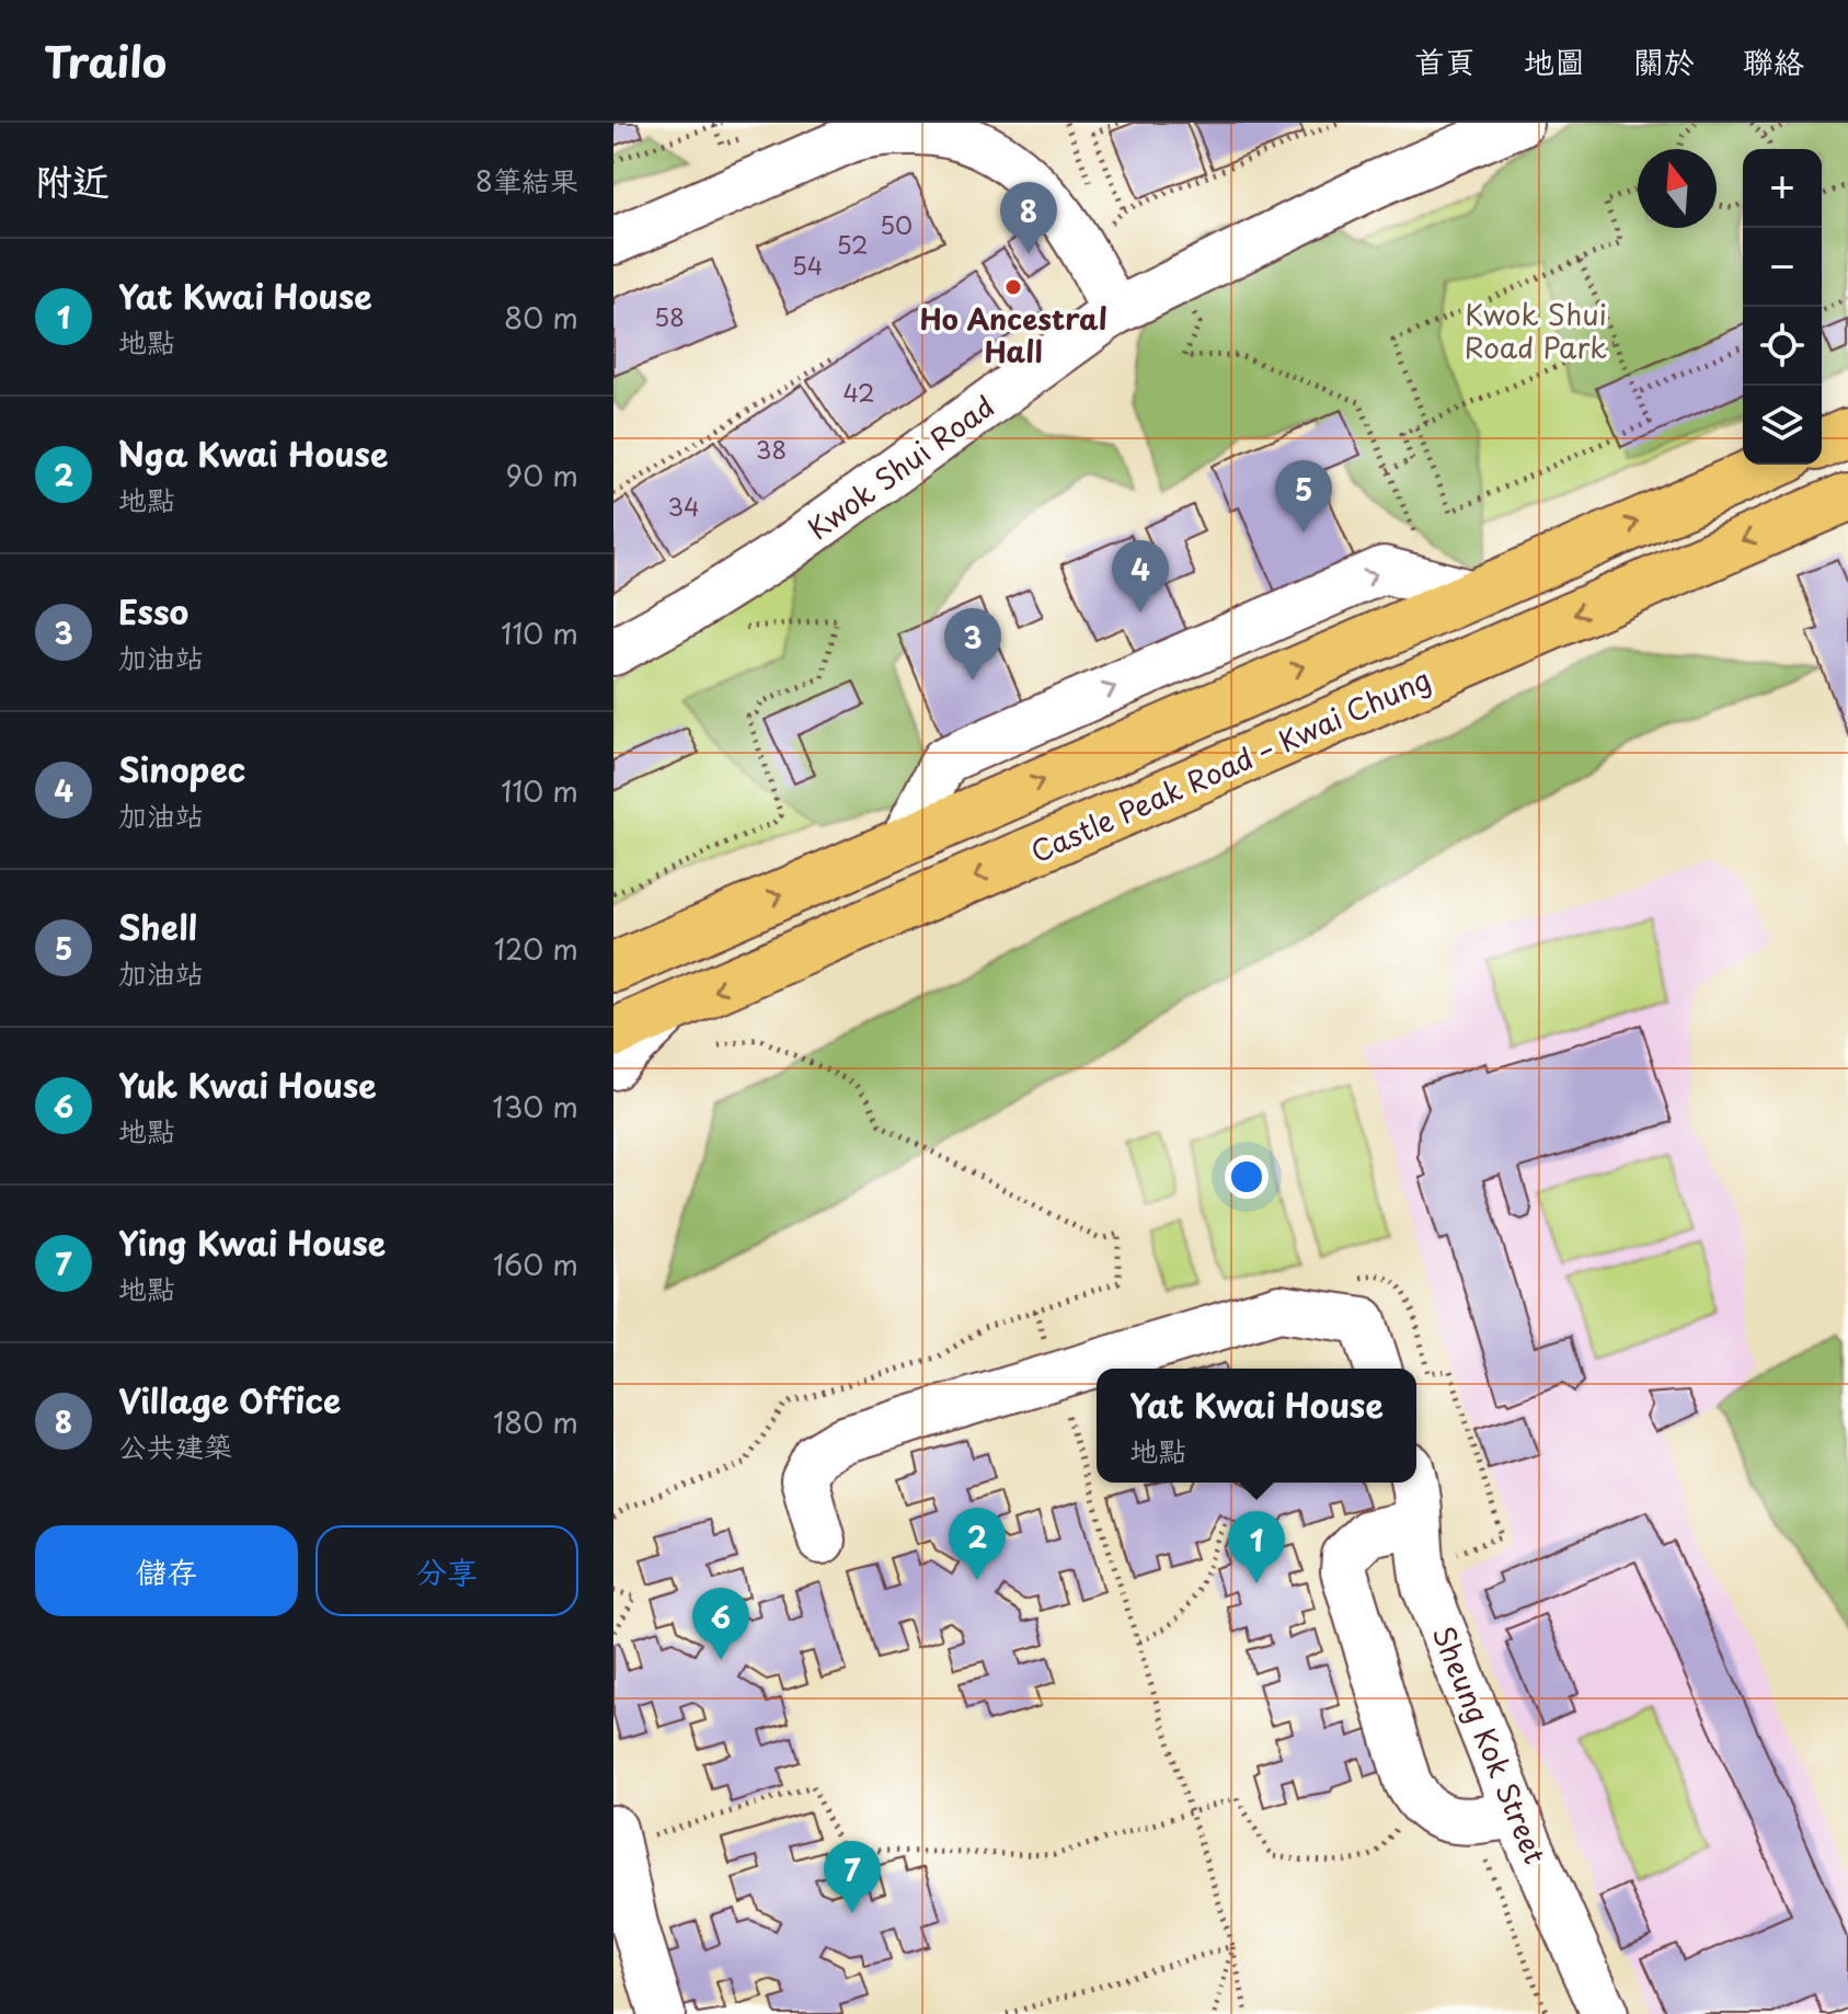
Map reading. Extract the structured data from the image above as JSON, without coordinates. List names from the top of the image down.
{
  "streets": {
    "main road": ["Castle Peak Road – Kwai Chung"],
    "street": ["Kwok Shui Road", "Sheung Kok Street"]
  },
  "parks": ["Kwok Shui Road Park"],
  "places": ["Ho Ancestral Hall"],
  "house_numbers": [
    "50",
    "52",
    "54",
    "58",
    "42",
    "38",
    "34"
  ],
  "north": "top",
  "page": {
    "header": "Trailo",
    "nav": [
      "首頁",
      "地圖",
      "關於",
      "聯絡"
    ],
    "heading": ["附近", "8筆結果"],
    "map_buttons": ["+", "−"],
    "pins": [
      "8",
      "5",
      "4",
      "3",
      "2",
      "1",
      "6",
      "7"
    ],
    "list": [
      {
        "mark": "1",
        "name": "Yat Kwai House",
        "note": "地點",
        "value": "80 m"
      },
      {
        "mark": "2",
        "name": "Nga Kwai House",
        "note": "地點",
        "value": "90 m"
      },
      {
        "mark": "3",
        "name": "Esso",
        "note": "加油站",
        "value": "110 m"
      },
      {
        "mark": "4",
        "name": "Sinopec",
        "note": "加油站",
        "value": "110 m"
      },
      {
        "mark": "5",
        "name": "Shell",
        "note": "加油站",
        "value": "120 m"
      },
      {
        "mark": "6",
        "name": "Yuk Kwai House",
        "note": "地點",
        "value": "130 m"
      },
      {
        "mark": "7",
        "name": "Ying Kwai House",
        "note": "地點",
        "value": "160 m"
      },
      {
        "mark": "8",
        "name": "Village Office",
        "note": "公共建築",
        "value": "180 m"
      }
    ],
    "popup": ["Yat Kwai House", "地點"],
    "buttons": ["儲存", "分享"]
  }
}
